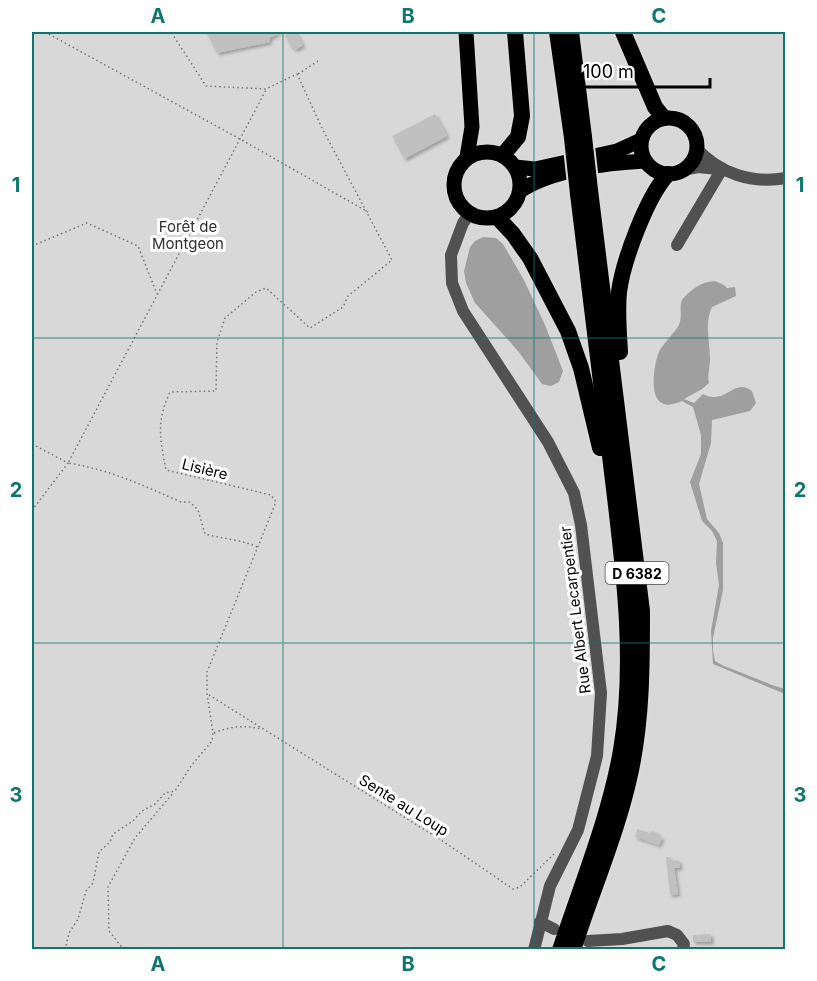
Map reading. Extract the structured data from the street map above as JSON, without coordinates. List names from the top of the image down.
{
  "streets": {
    "highway": ["D 6382"],
    "street": ["Rue Albert Lecarpentier"],
    "path": ["Lisière", "Sente au Loup"]
  },
  "crossings": [
    ["Lisière", "Sente au Loup"]
  ],
  "parks": ["Forêt de Montgeon"],
  "scale_bar": "100 m",
  "grid": {
    "columns": ["A", "B", "C"],
    "rows": ["1", "2", "3"]
  }
}
